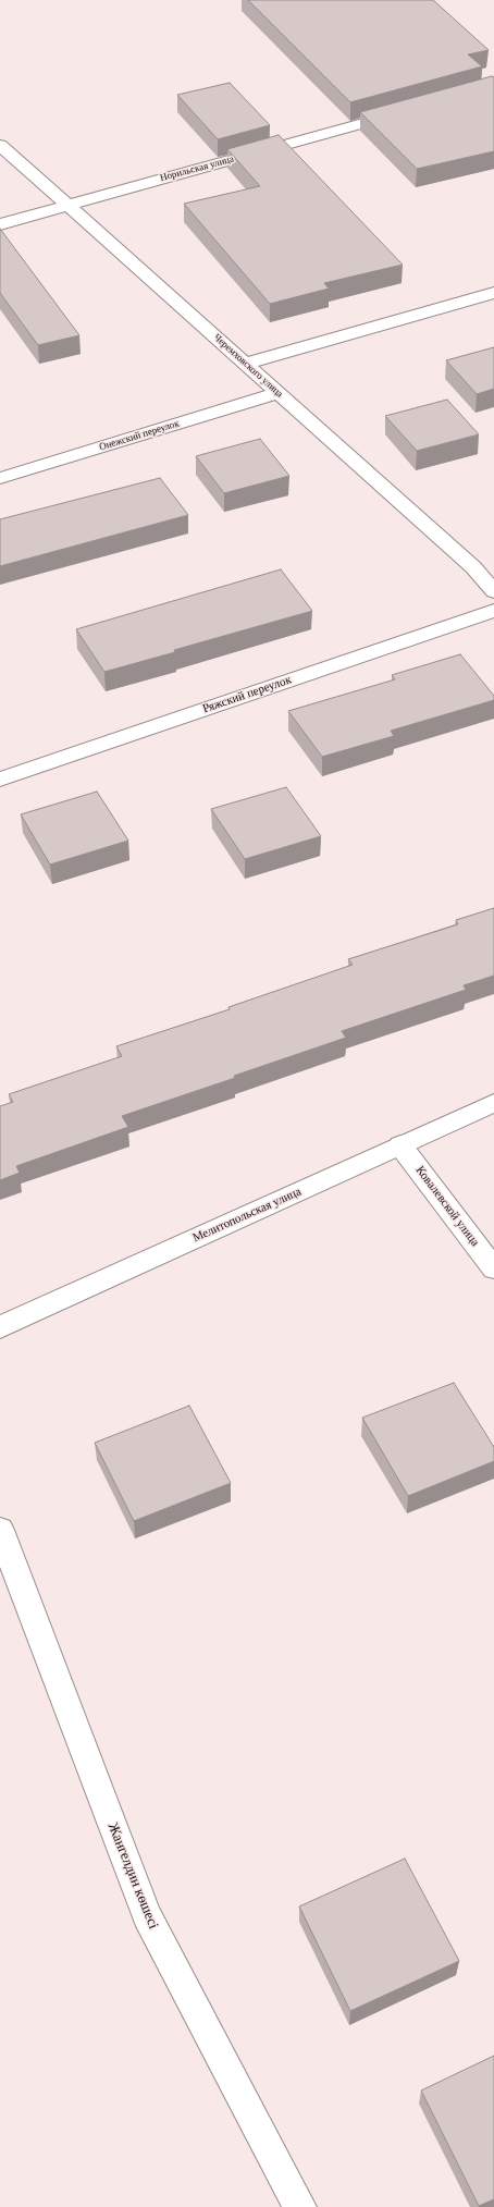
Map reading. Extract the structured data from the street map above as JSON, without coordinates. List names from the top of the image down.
{
  "streets": {
    "street": [
      "Норильская улица",
      "Черемховского улица",
      "Онежский переулок",
      "Ряжский переулок",
      "Ковалевской улица",
      "Мелитопольская улица",
      "Жангелдин көшесі"
    ]
  },
  "crossings": [
    ["Норильская улица", "Черемховского улица"],
    ["Черемховского улица", "Онежский переулок"],
    ["Ковалевской улица", "Мелитопольская улица"]
  ]
}
